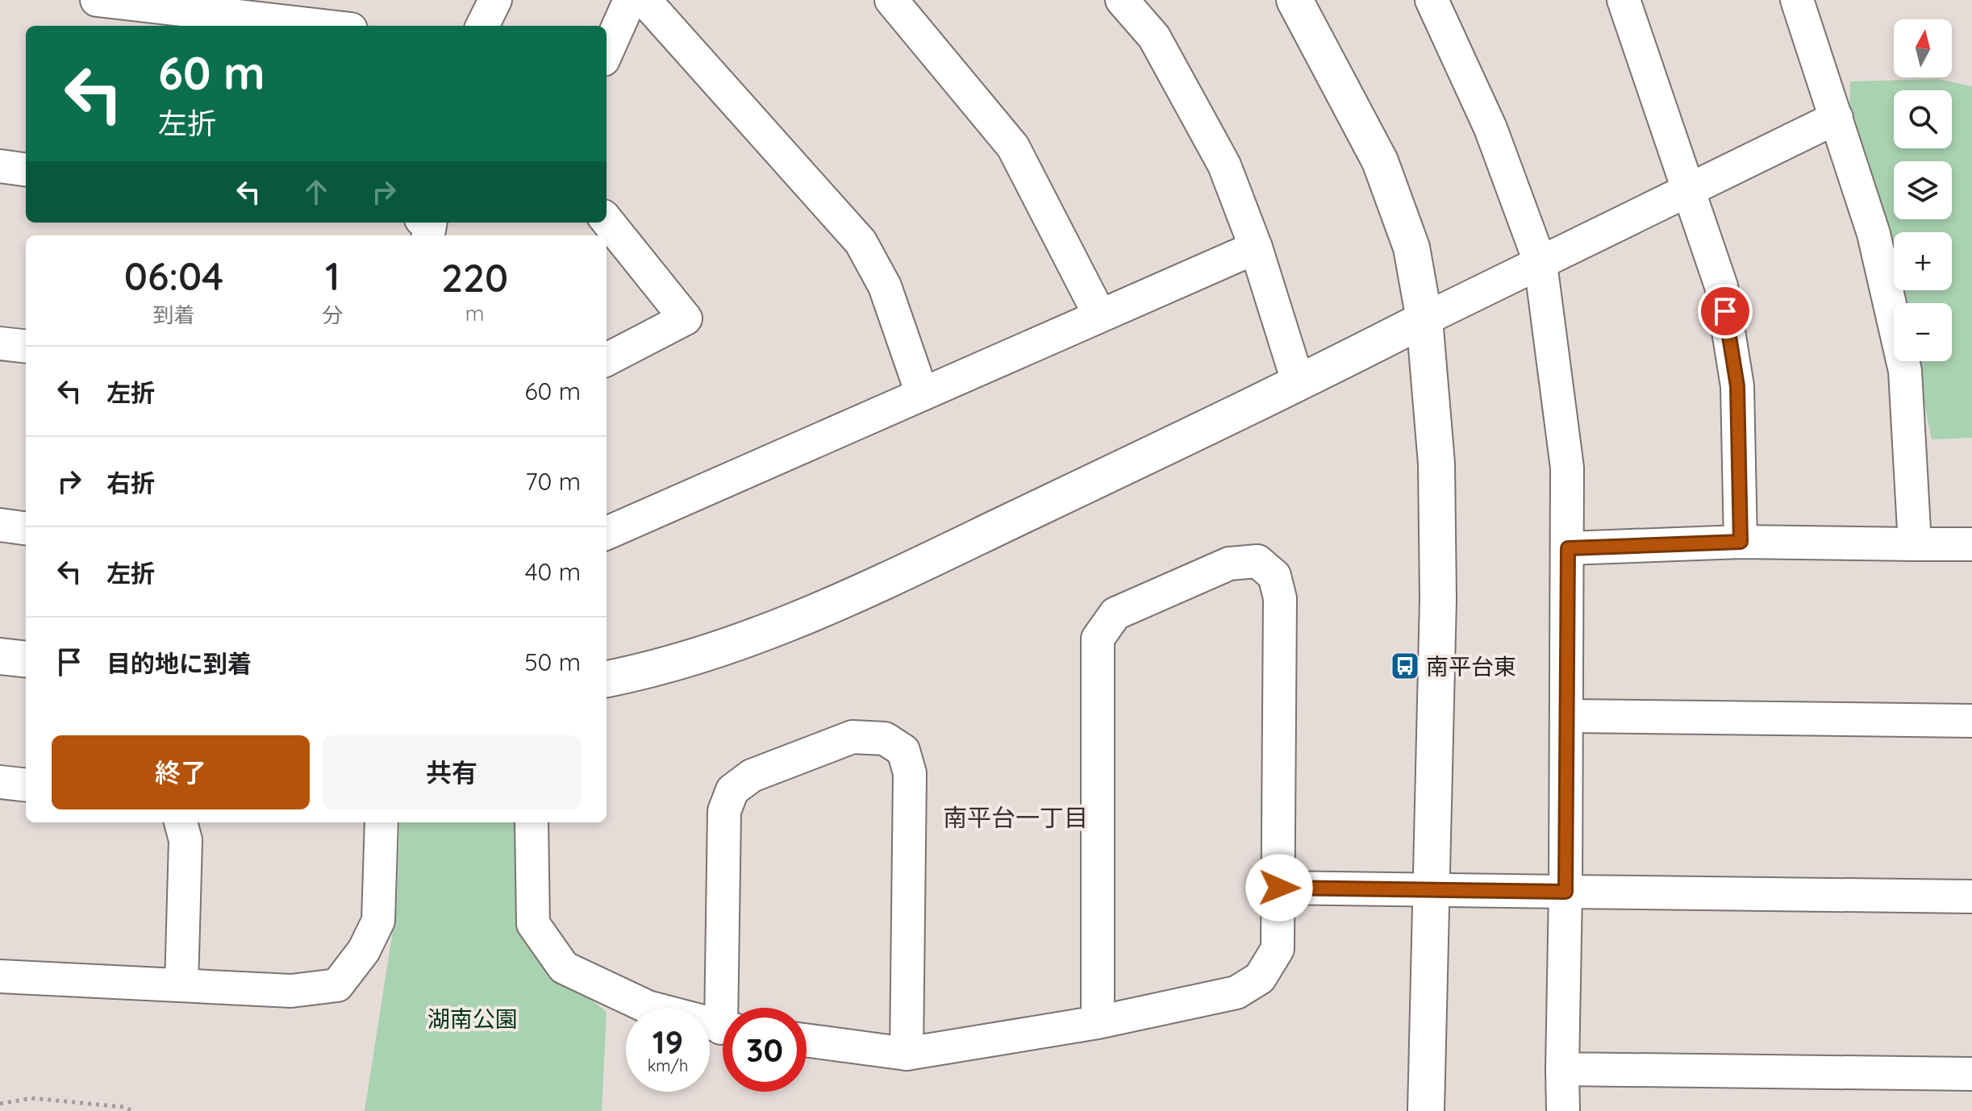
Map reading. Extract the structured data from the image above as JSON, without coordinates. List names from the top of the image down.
{
  "districts": ["南平台一丁目"],
  "parks": ["湖南公園"],
  "places": {
    "bus stop": ["南平台東"]
  },
  "north": "top",
  "page": {
    "map_buttons": ["+", "−"],
    "turn": ["60 m", "左折"],
    "eta": [
      "06:04",
      "到着",
      "1",
      "分",
      "220",
      "m"
    ],
    "list": [
      {
        "name": "左折",
        "value": "60 m"
      },
      {
        "name": "右折",
        "value": "70 m"
      },
      {
        "name": "左折",
        "value": "40 m"
      },
      {
        "name": "目的地に到着",
        "value": "50 m"
      }
    ],
    "buttons": ["終了", "共有"],
    "speed": "19 km/h",
    "limit": "30"
  }
}
